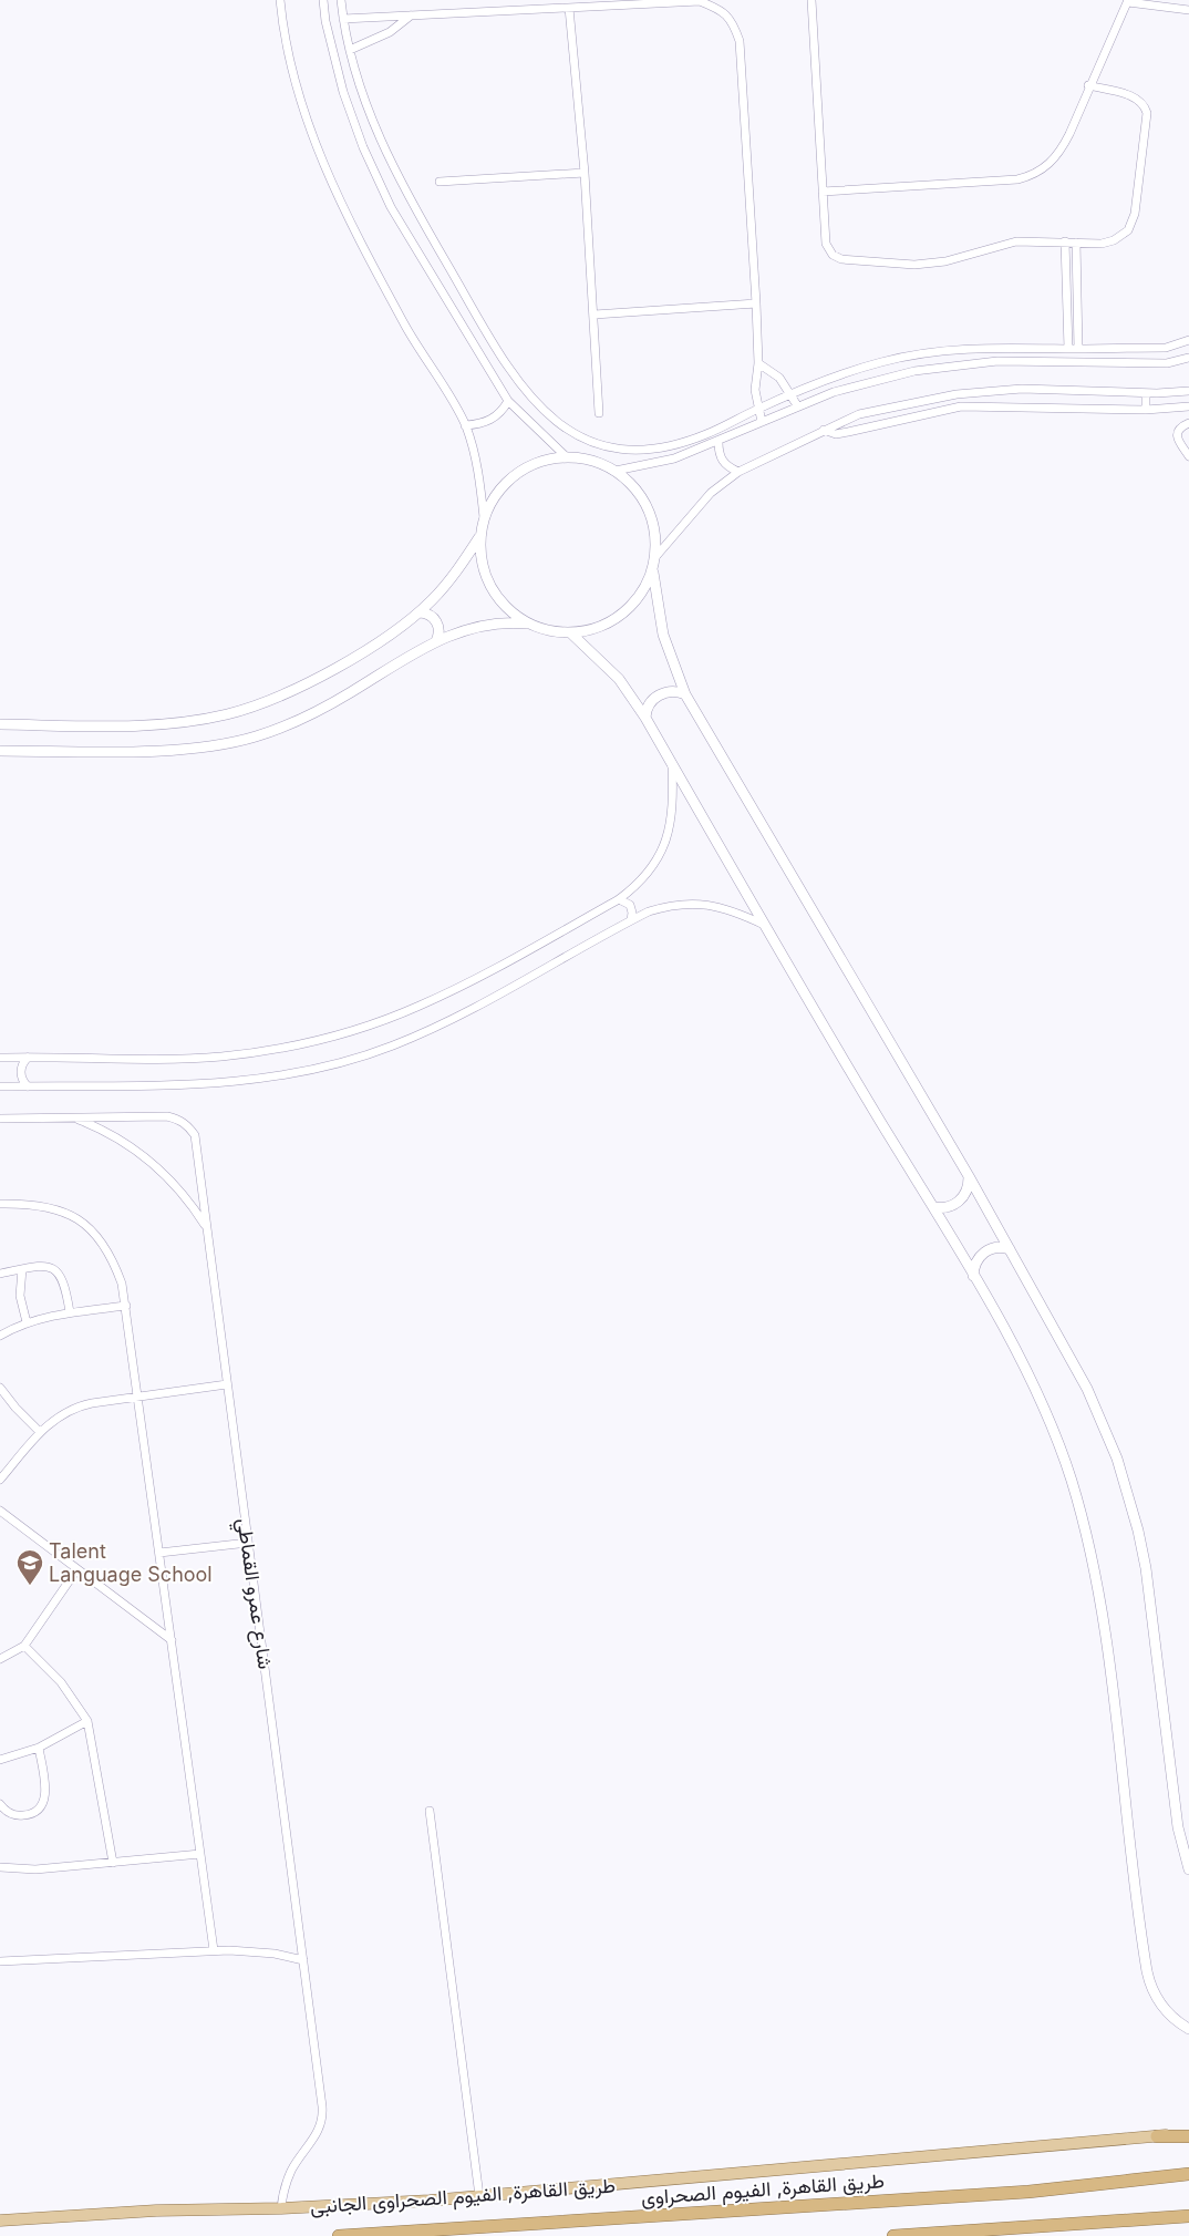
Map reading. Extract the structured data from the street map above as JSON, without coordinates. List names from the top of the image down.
{
  "streets": {
    "highway": ["طريق القاهرة, الفيوم الصحراوى"],
    "main road": ["طريق القاهرة, الفيوم الصحراوى الجانبى"],
    "street": ["شارع عمرو القماطي"]
  },
  "crossings": [
    ["شارع عمرو القماطي", "طريق القاهرة, الفيوم الصحراوى الجانبى"]
  ],
  "places": {
    "school or university": ["Talent Language School"]
  }
}
